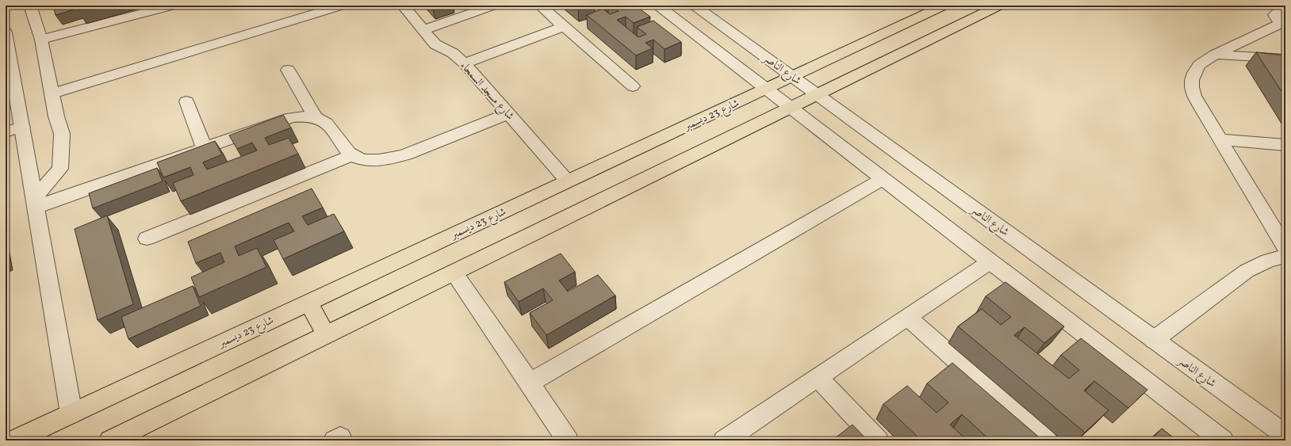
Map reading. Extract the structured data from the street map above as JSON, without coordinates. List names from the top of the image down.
{
  "streets": {
    "main road": ["شارع 23 ديسمبر"],
    "street": ["شارع الناصر", "شارع مسجد السمحاء"]
  },
  "crossings": [
    ["شارع الناصر", "شارع 23 ديسمبر"],
    ["شارع مسجد السمحاء", "شارع 23 ديسمبر"]
  ]
}
